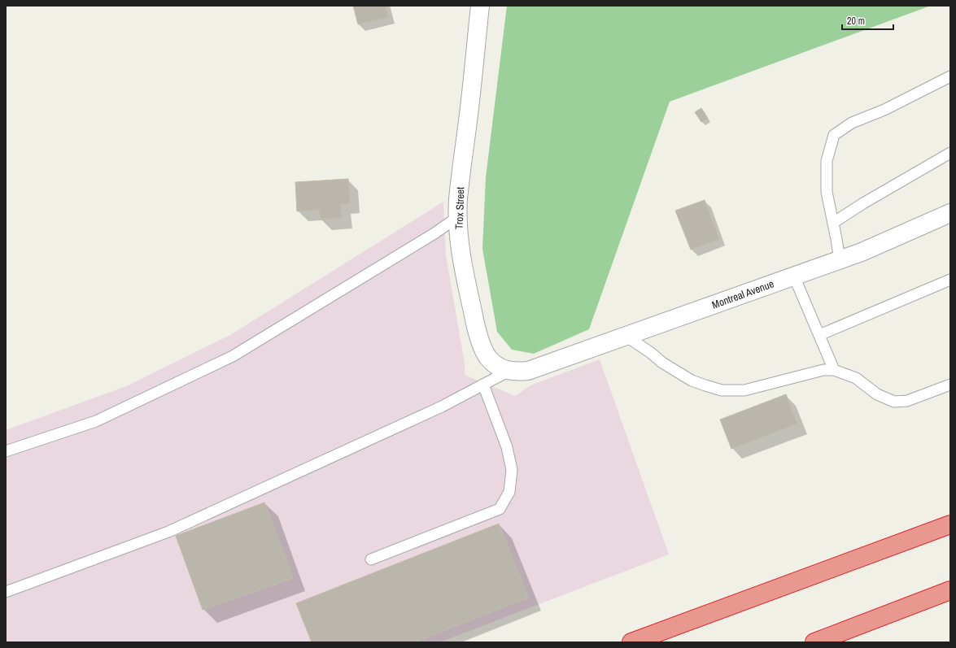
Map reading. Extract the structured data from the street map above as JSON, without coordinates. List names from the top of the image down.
{
  "streets": {
    "street": ["Trox Street", "Montreal Avenue"]
  },
  "crossings": [
    ["Trox Street", "Montreal Avenue"]
  ],
  "scale_bar": "20 m"
}
